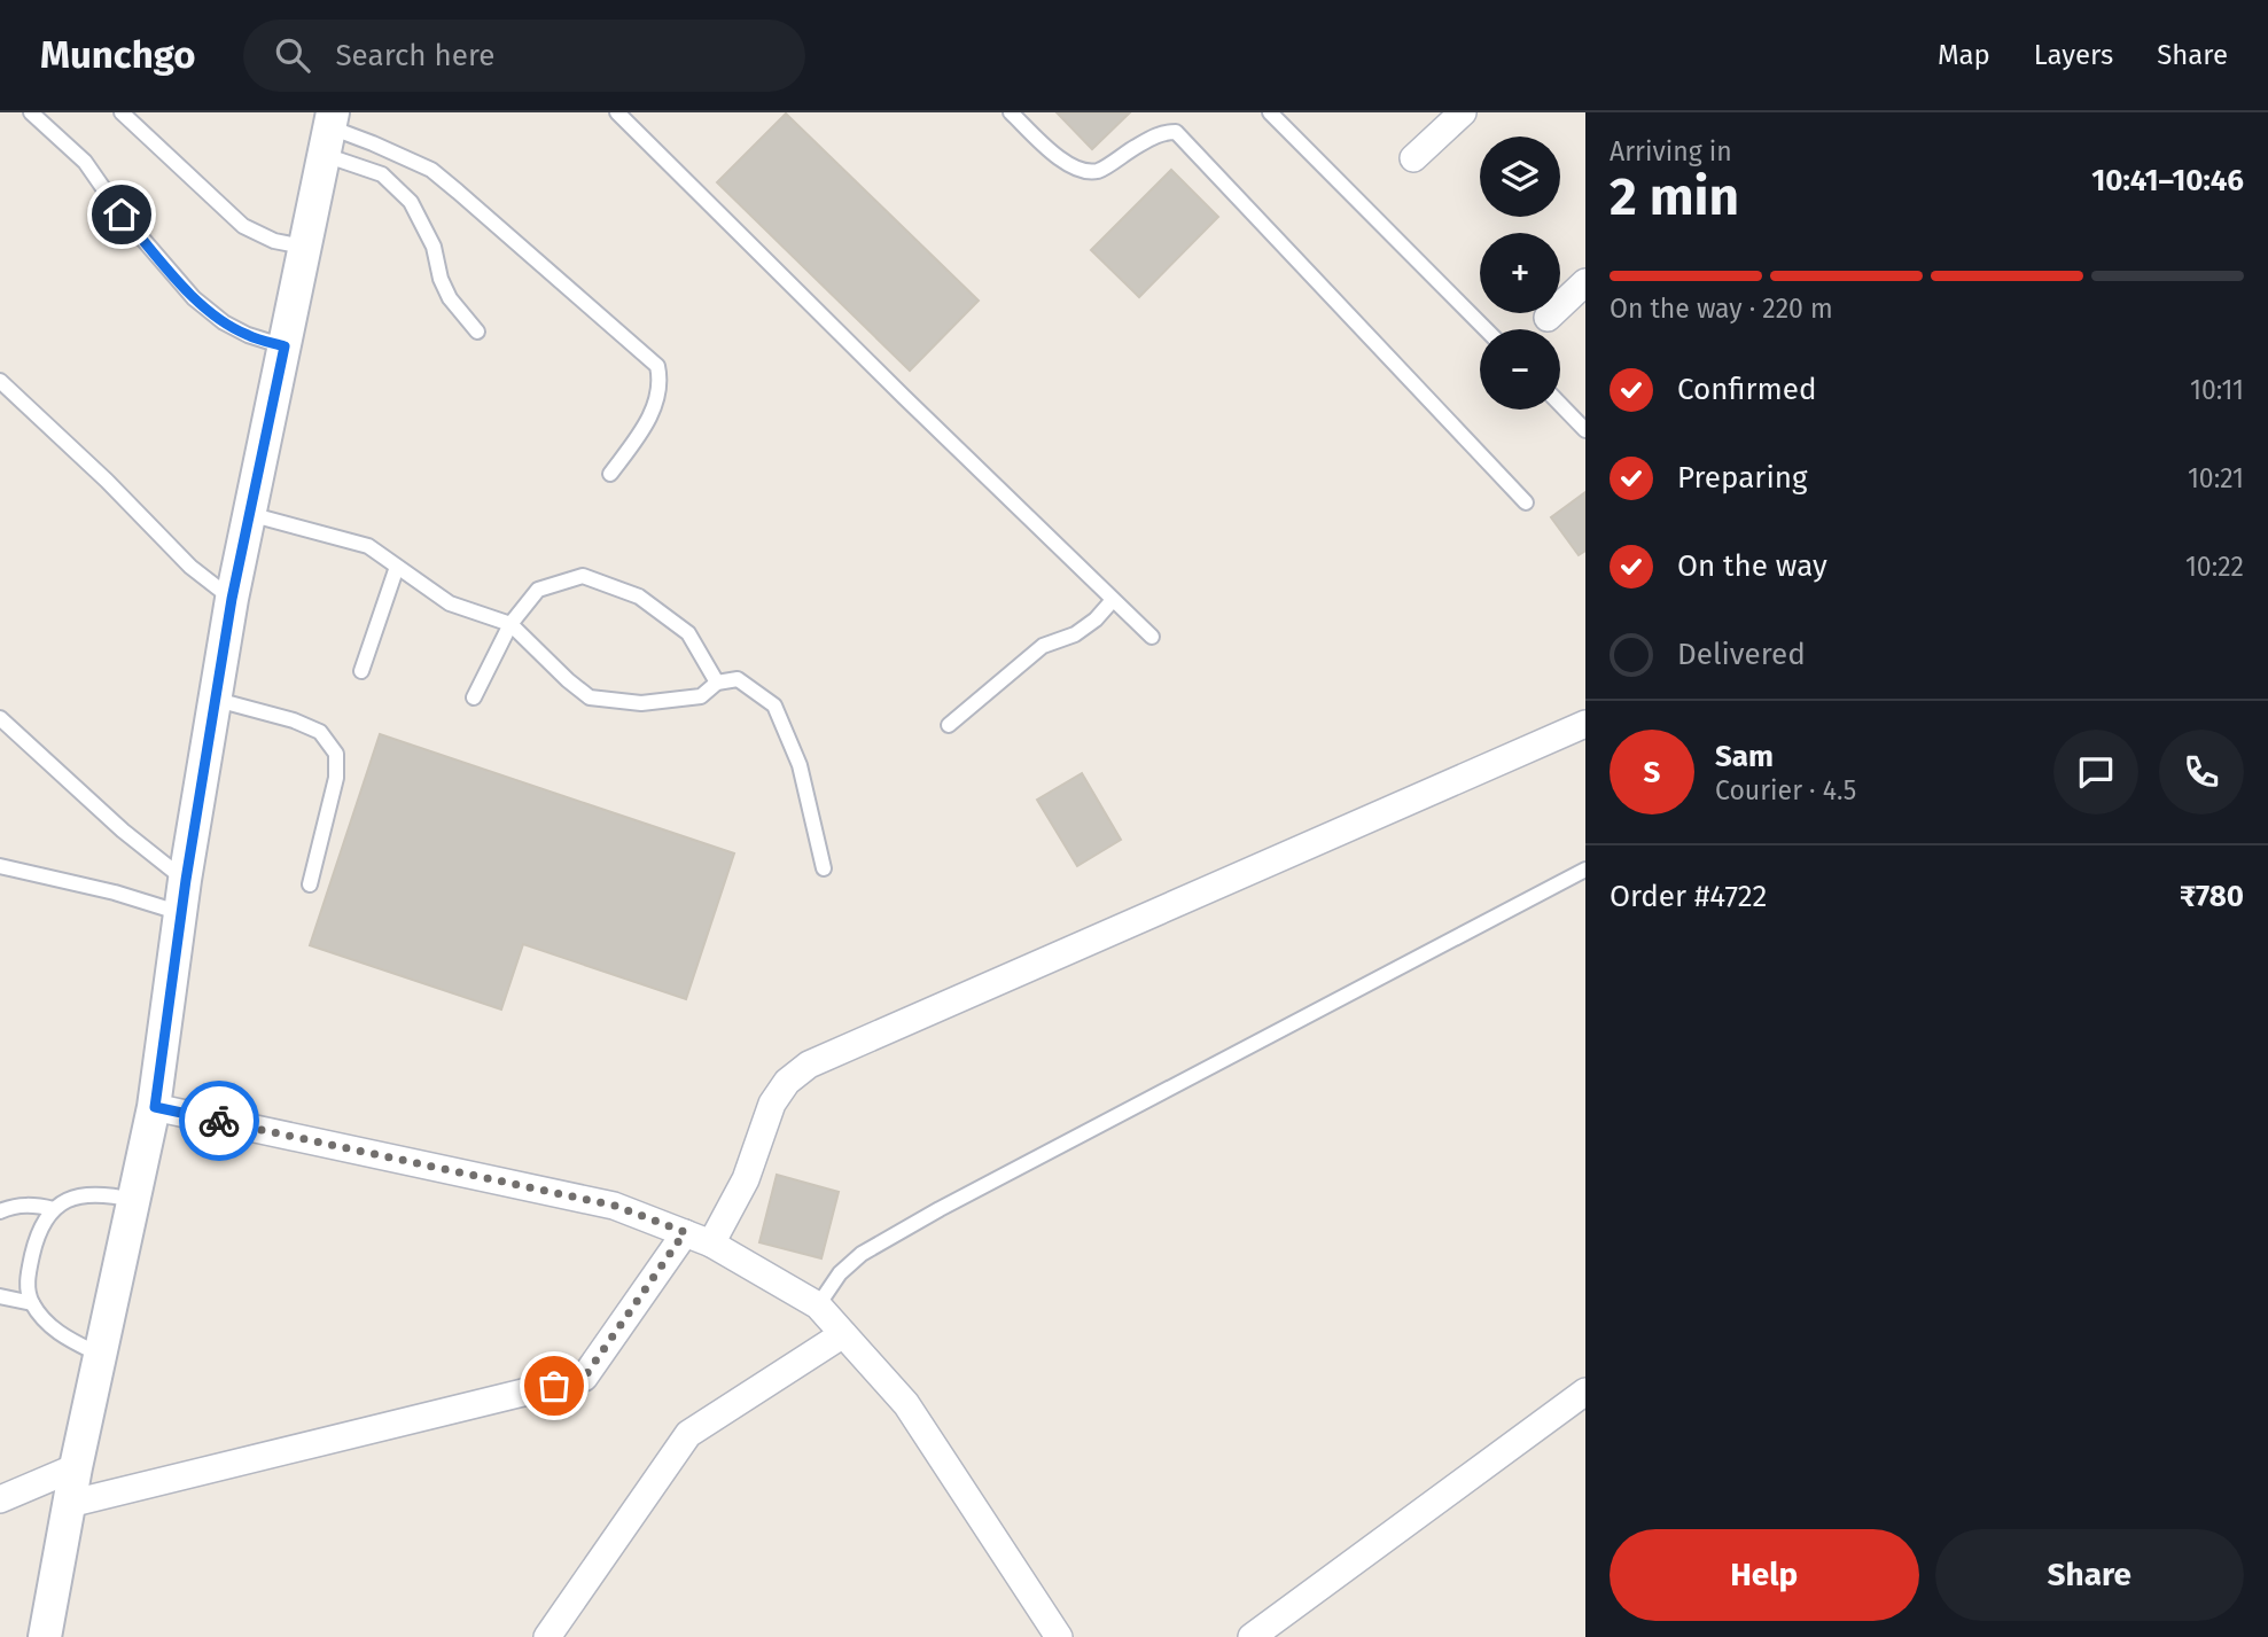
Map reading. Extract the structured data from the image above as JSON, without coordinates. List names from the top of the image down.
{
  "page": {
    "header": "Munchgo",
    "search": "Search here",
    "nav": ["Map", "Layers", "Share"],
    "heading": ["2 min", "Arriving in", "10:41–10:46"],
    "panel": [
      "Sam",
      "Courier · 4.5",
      "Order #4722",
      "₹780"
    ],
    "map_buttons": ["+", "−"],
    "bar": "On the way · 220 m",
    "list": [
      ["Confirmed", "10:11"],
      ["Preparing", "10:21"],
      ["On the way", "10:22"],
      "Delivered"
    ],
    "round": "S",
    "buttons": ["Help", "Share"]
  }
}
